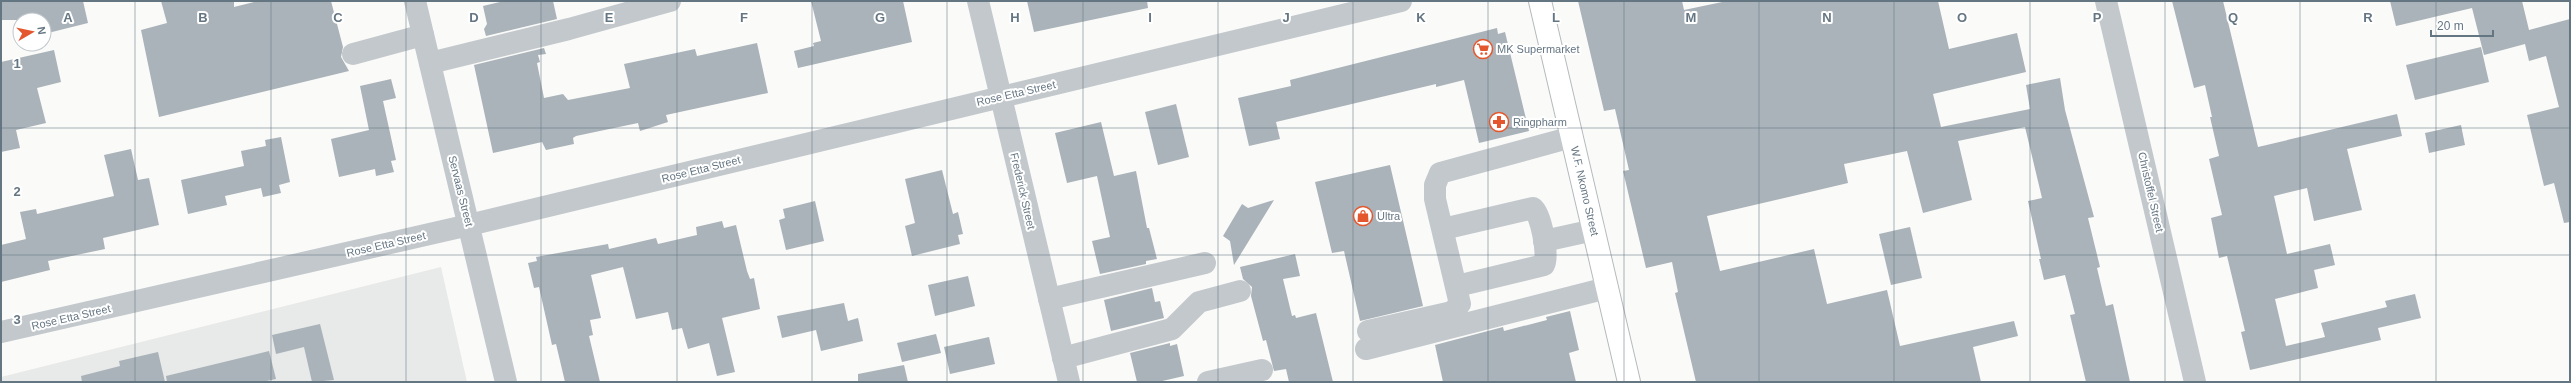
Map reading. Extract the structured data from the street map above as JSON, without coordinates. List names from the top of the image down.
{
  "streets": {
    "main road": ["W.F. Nkomo Street"],
    "street": [
      "Rose Etta Street",
      "Servaas Street",
      "Frederick Street",
      "Christoffel Street"
    ]
  },
  "crossings": [
    ["Rose Etta Street", "Servaas Street"],
    ["Rose Etta Street", "Frederick Street"]
  ],
  "places": {
    "supermarket": ["MK Supermarket"],
    "pharmacy": ["Ringpharm"],
    "shop": ["Ultra"]
  },
  "scale_bar": "20 m",
  "north": "right",
  "grid": {
    "columns": [
      "A",
      "B",
      "C",
      "D",
      "E",
      "F",
      "G",
      "H",
      "I",
      "J",
      "K",
      "L",
      "M",
      "N",
      "O",
      "P",
      "Q",
      "R"
    ],
    "rows": ["1", "2", "3"]
  }
}
